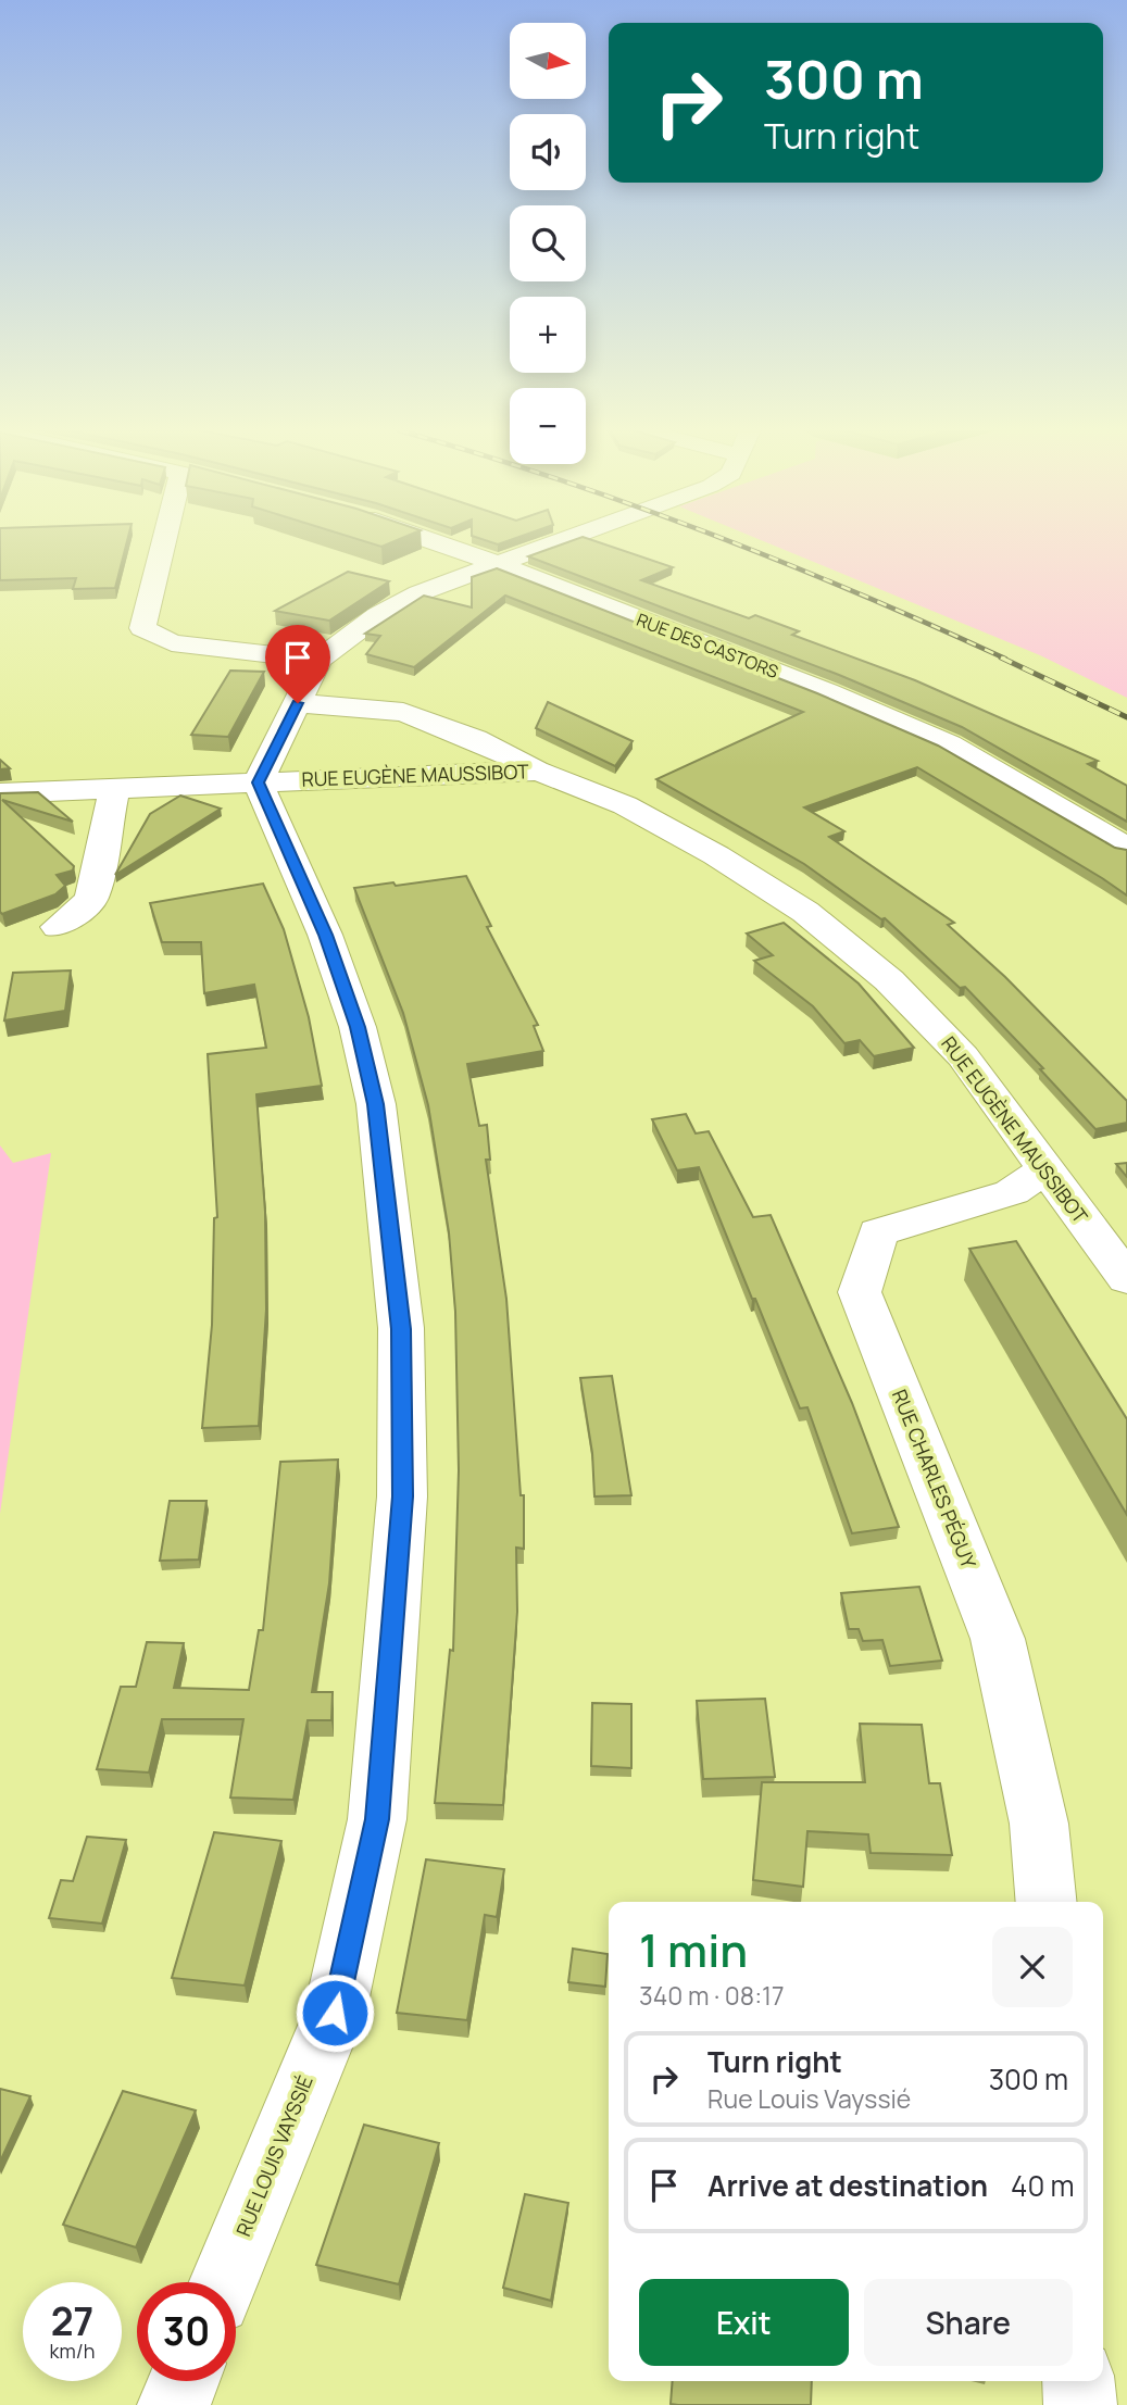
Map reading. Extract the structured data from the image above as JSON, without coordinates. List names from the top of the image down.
{
  "streets": {
    "street": [
      "RUE DES CASTORS",
      "RUE EUGÈNE MAUSSIBOT",
      "RUE CHARLES PÉGUY",
      "RUE LOUIS VAYSSIÉ"
    ]
  },
  "crossings": [
    ["RUE EUGÈNE MAUSSIBOT", "RUE CHARLES PÉGUY"],
    ["RUE EUGÈNE MAUSSIBOT", "RUE LOUIS VAYSSIÉ"]
  ],
  "north": "right",
  "page": {
    "map_buttons": ["+", "−"],
    "turn": ["300 m", "Turn right"],
    "heading": ["1 min", "340 m · 08:17"],
    "list": [
      {
        "name": "Turn right",
        "note": "Rue Louis Vayssié",
        "value": "300 m"
      },
      {
        "name": "Arrive at destination",
        "value": "40 m"
      }
    ],
    "buttons": ["Exit", "Share"],
    "speed": "27 km/h",
    "limit": "30"
  }
}
